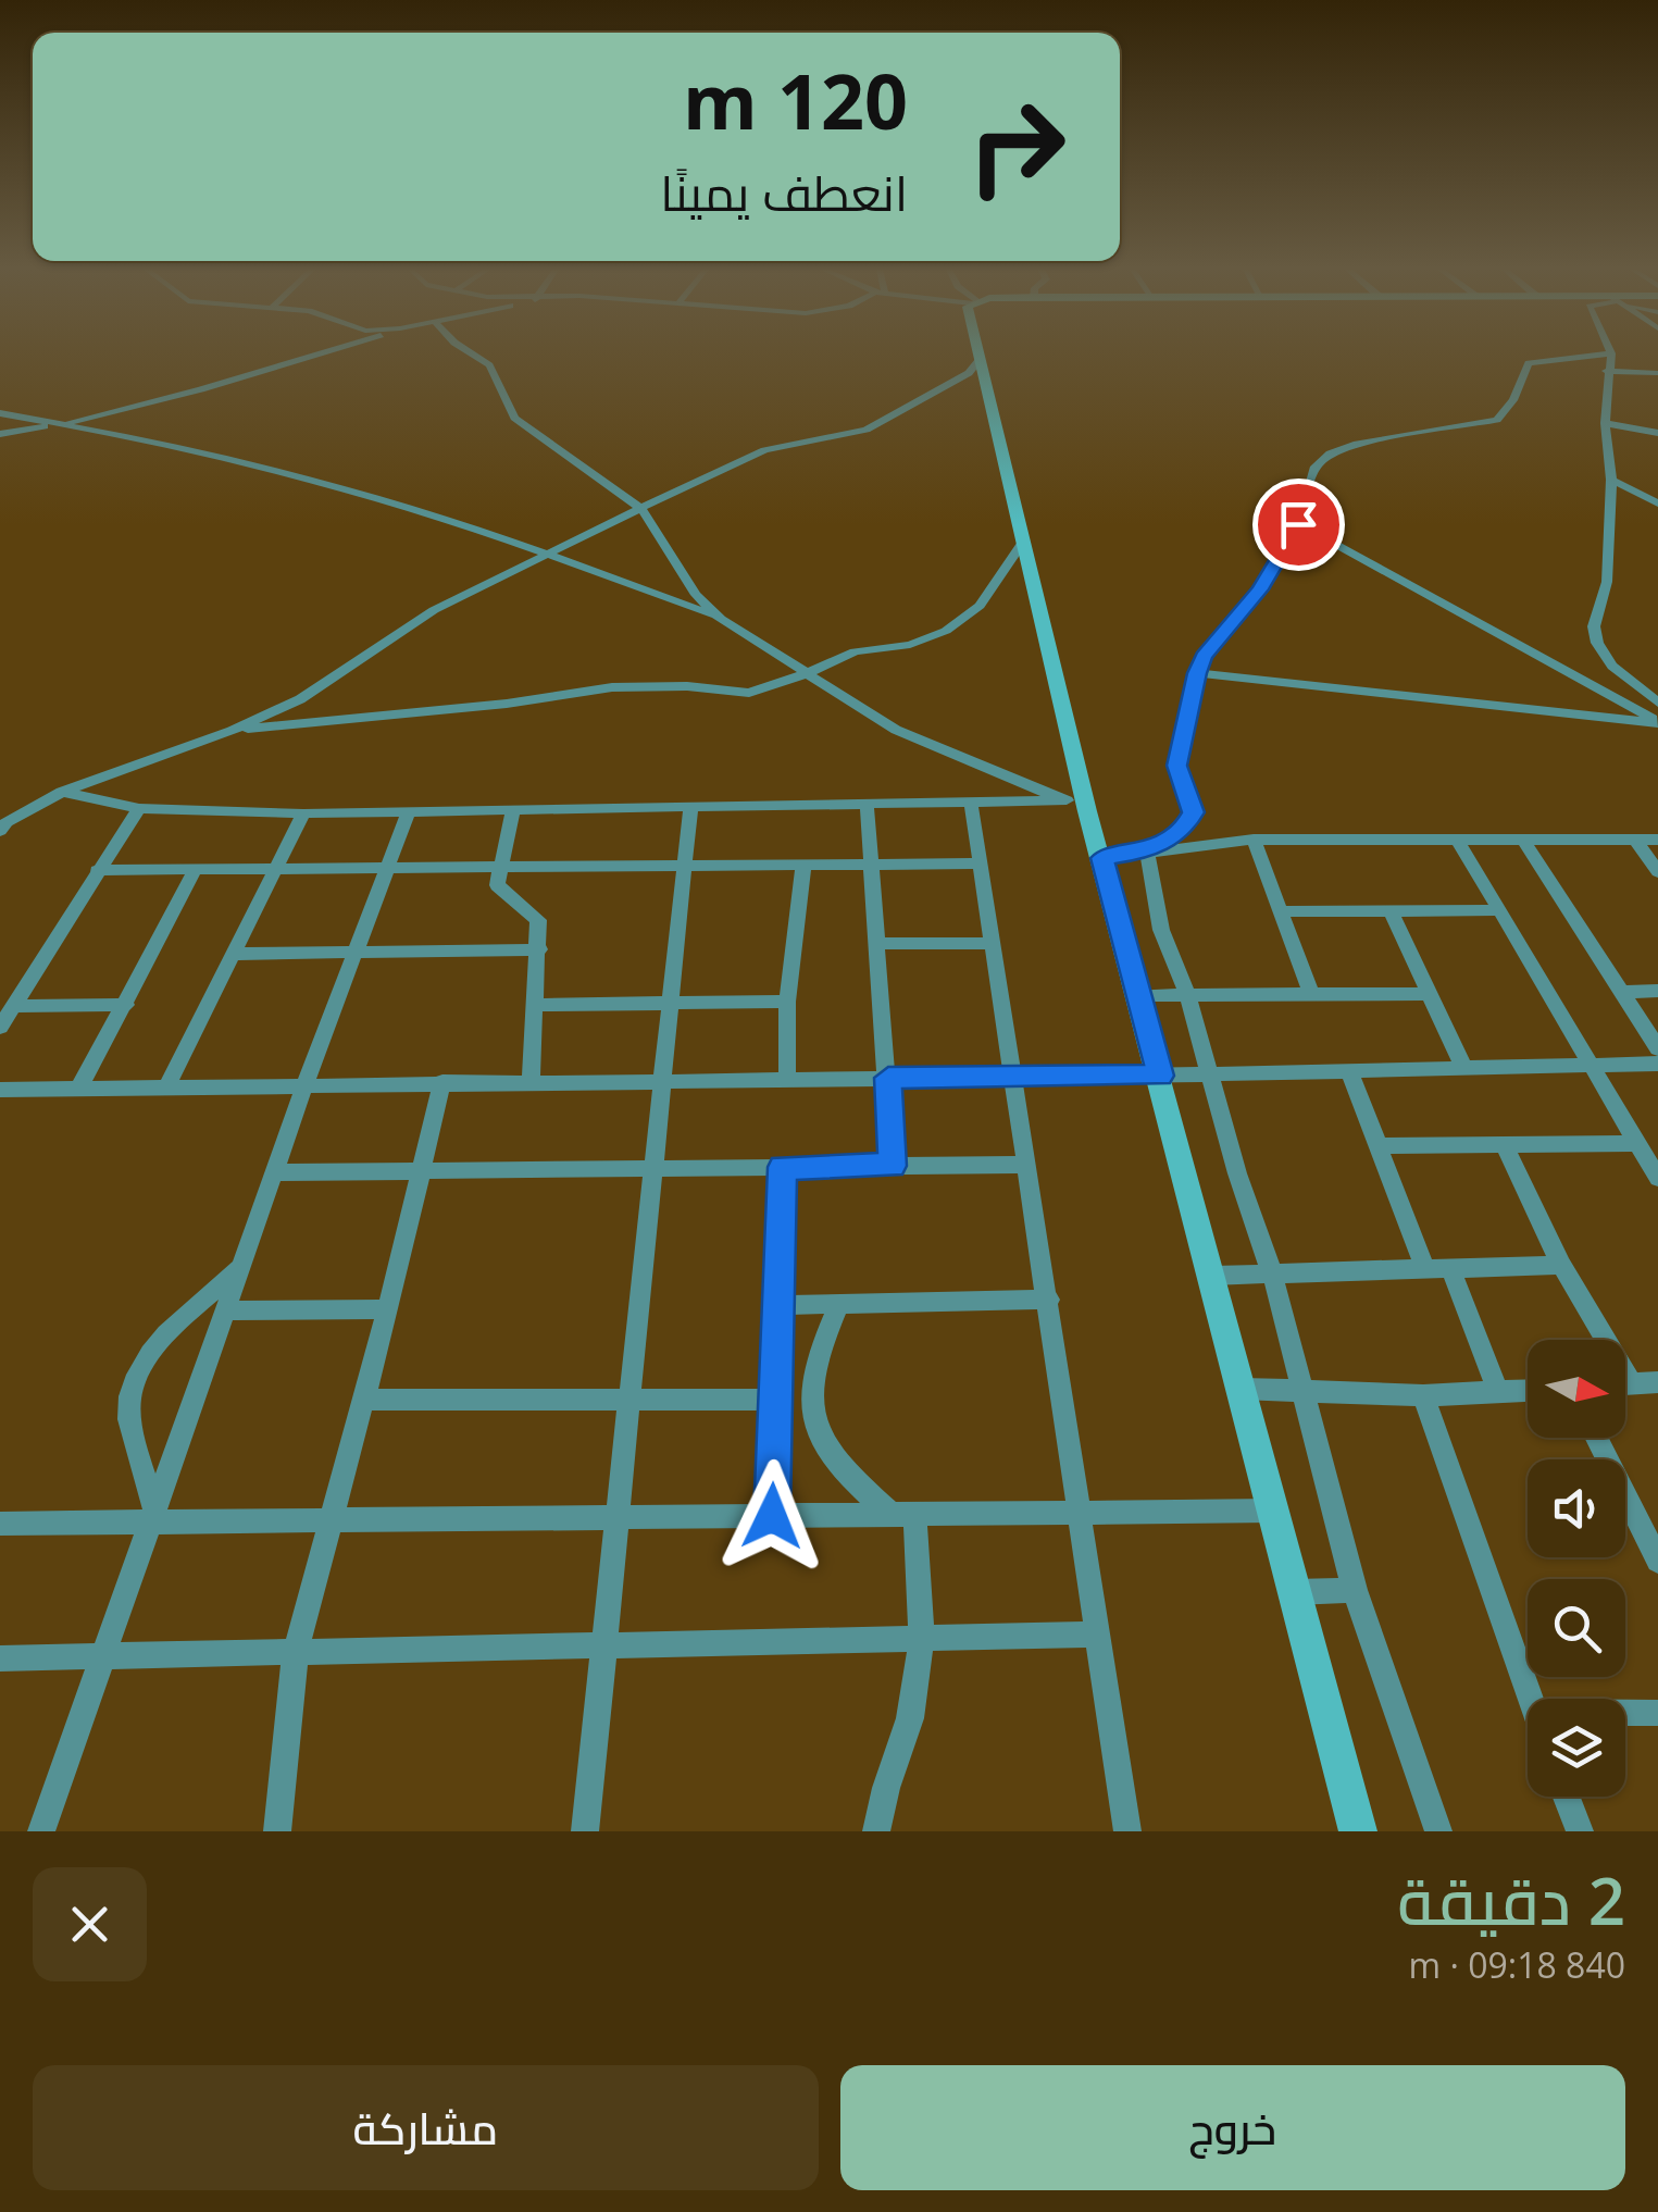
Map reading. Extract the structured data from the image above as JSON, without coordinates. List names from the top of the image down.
{
  "north": "right",
  "page": {
    "turn": ["120 m", "انعطف يمينًا"],
    "heading": ["2 دقيقة", "840 m · 09:18"],
    "buttons": ["خروج", "مشاركة"]
  }
}
